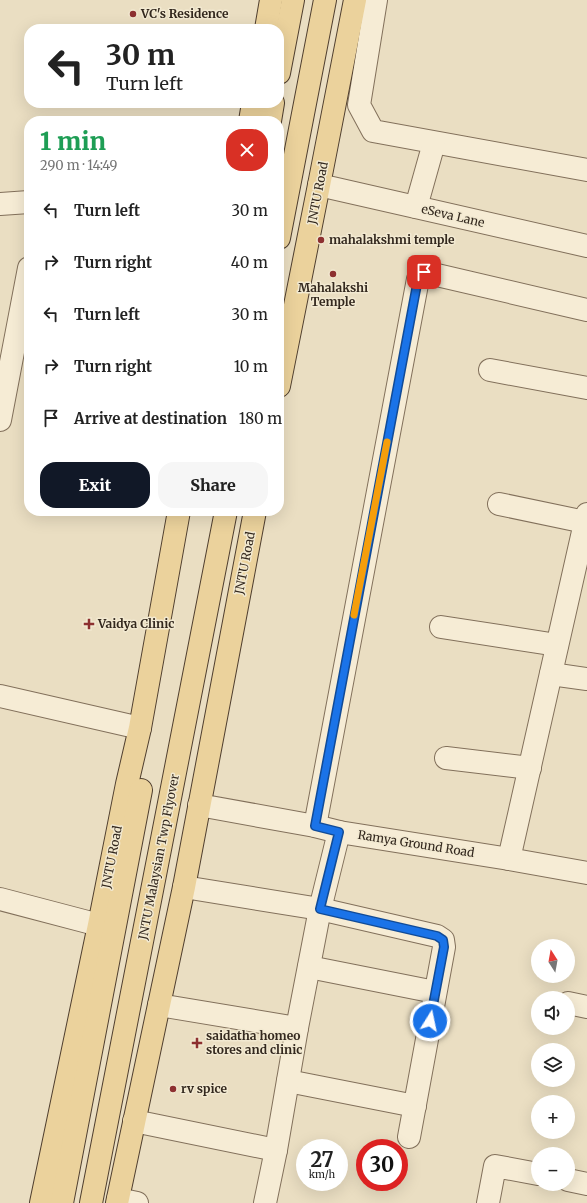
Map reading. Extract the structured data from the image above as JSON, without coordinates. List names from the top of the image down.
{
  "streets": {
    "main road": ["JNTU Road", "JNTU Malaysian Twp Flyover"],
    "street": ["eSeva Lane", "Ramya Ground Road"]
  },
  "crossings": [
    ["JNTU Road", "eSeva Lane"],
    ["JNTU Road", "Ramya Ground Road"]
  ],
  "places": {
    "other": [
      "VC's Residence",
      "mahalakshmi temple",
      "Mahalakshi Temple",
      "rv spice"
    ],
    "health": ["Vaidya Clinic", "saidatha homeo stores and clinic"]
  },
  "north": "top",
  "page": {
    "turn": ["30 m", "Turn left"],
    "heading": ["1 min", "290 m · 14:49"],
    "list": [
      {
        "name": "Turn left",
        "value": "30 m"
      },
      {
        "name": "Turn right",
        "value": "40 m"
      },
      {
        "name": "Turn left",
        "value": "30 m"
      },
      {
        "name": "Turn right",
        "value": "10 m"
      },
      {
        "name": "Arrive at destination",
        "value": "180 m"
      }
    ],
    "buttons": ["Exit", "Share"],
    "map_buttons": ["+", "−"],
    "speed": "27 km/h",
    "limit": "30"
  }
}
